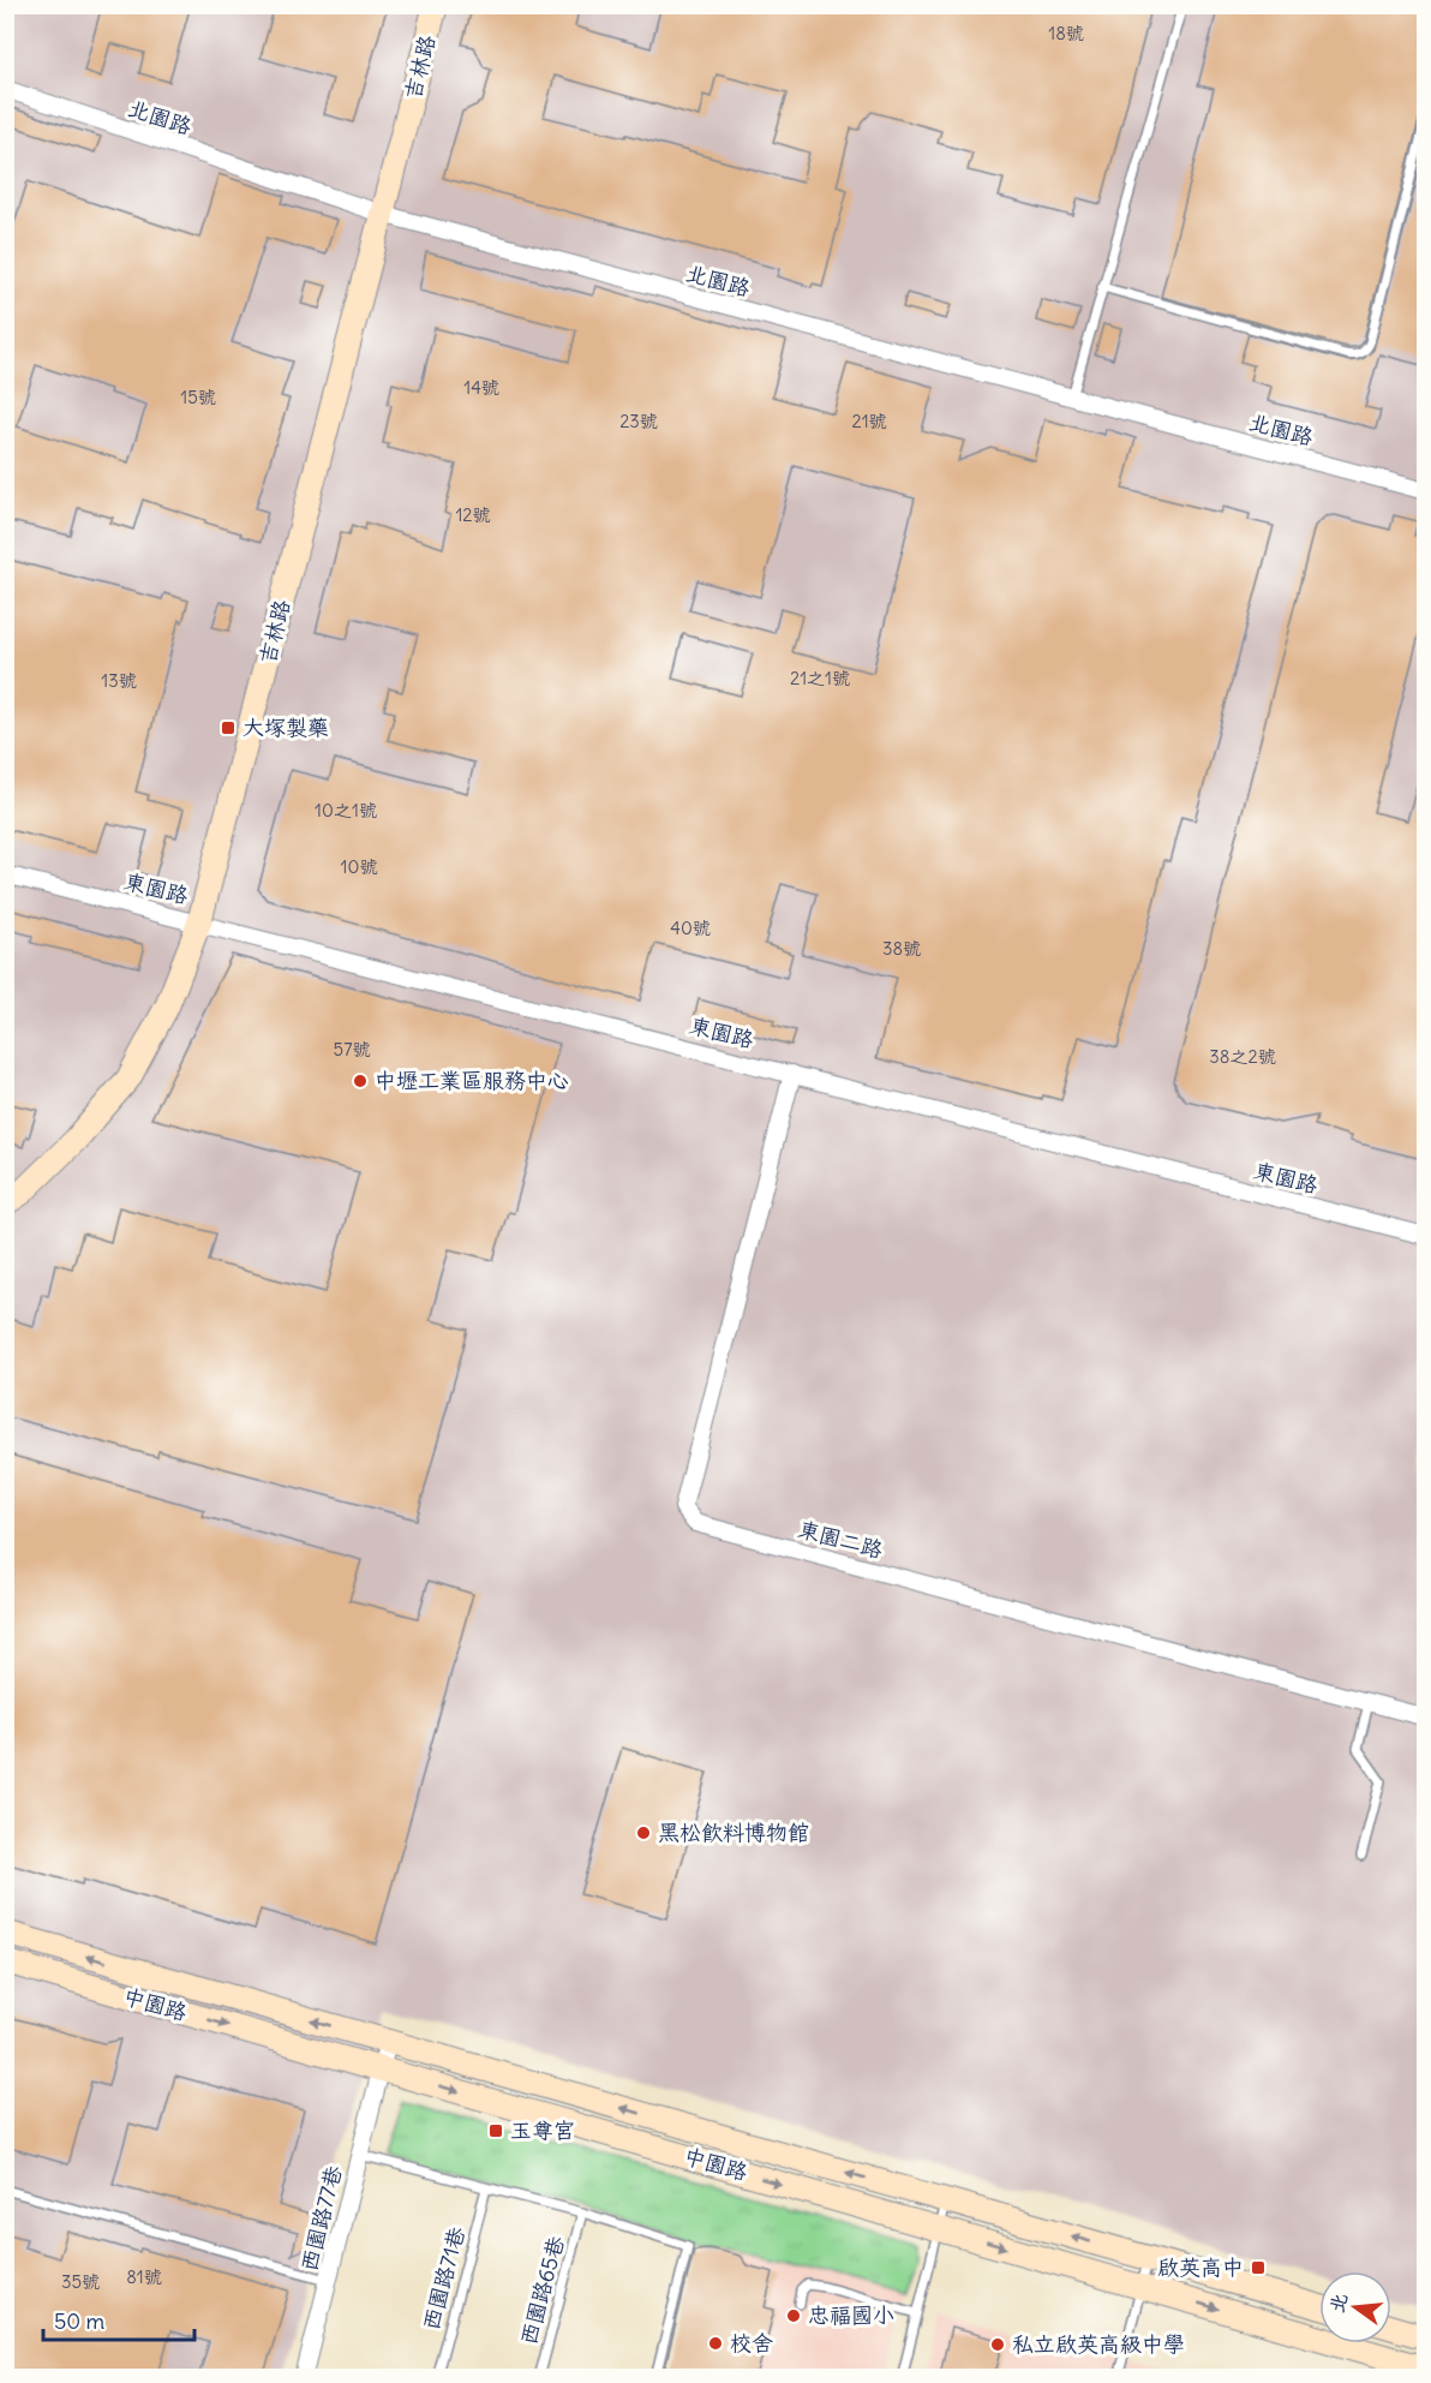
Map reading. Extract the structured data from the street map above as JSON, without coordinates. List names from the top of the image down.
{
  "streets": {
    "main road": ["吉林路", "中園路"],
    "street": [
      "北園路",
      "東園路",
      "東園二路",
      "西園路77巷"
    ],
    "lane": ["西園路71巷", "西園路65巷"]
  },
  "crossings": [
    ["吉林路", "北園路"],
    ["吉林路", "東園路"],
    ["東園路", "東園二路"],
    ["中園路", "西園路77巷"]
  ],
  "places": {
    "transit": ["大塚製藥", "玉尊宮", "啟英高中"],
    "other": [
      "中壢工業區服務中心",
      "黑松飲料博物館",
      "忠福國小",
      "校舍",
      "私立啟英高級中學"
    ]
  },
  "house_numbers": [
    "18號",
    "14號",
    "15號",
    "23號",
    "21號",
    "12號",
    "21之1號",
    "13號",
    "10之1號",
    "10號",
    "40號",
    "38號",
    "57號",
    "38之2號",
    "81號",
    "35號"
  ],
  "scale_bar": "50 m",
  "north": "left"
}
